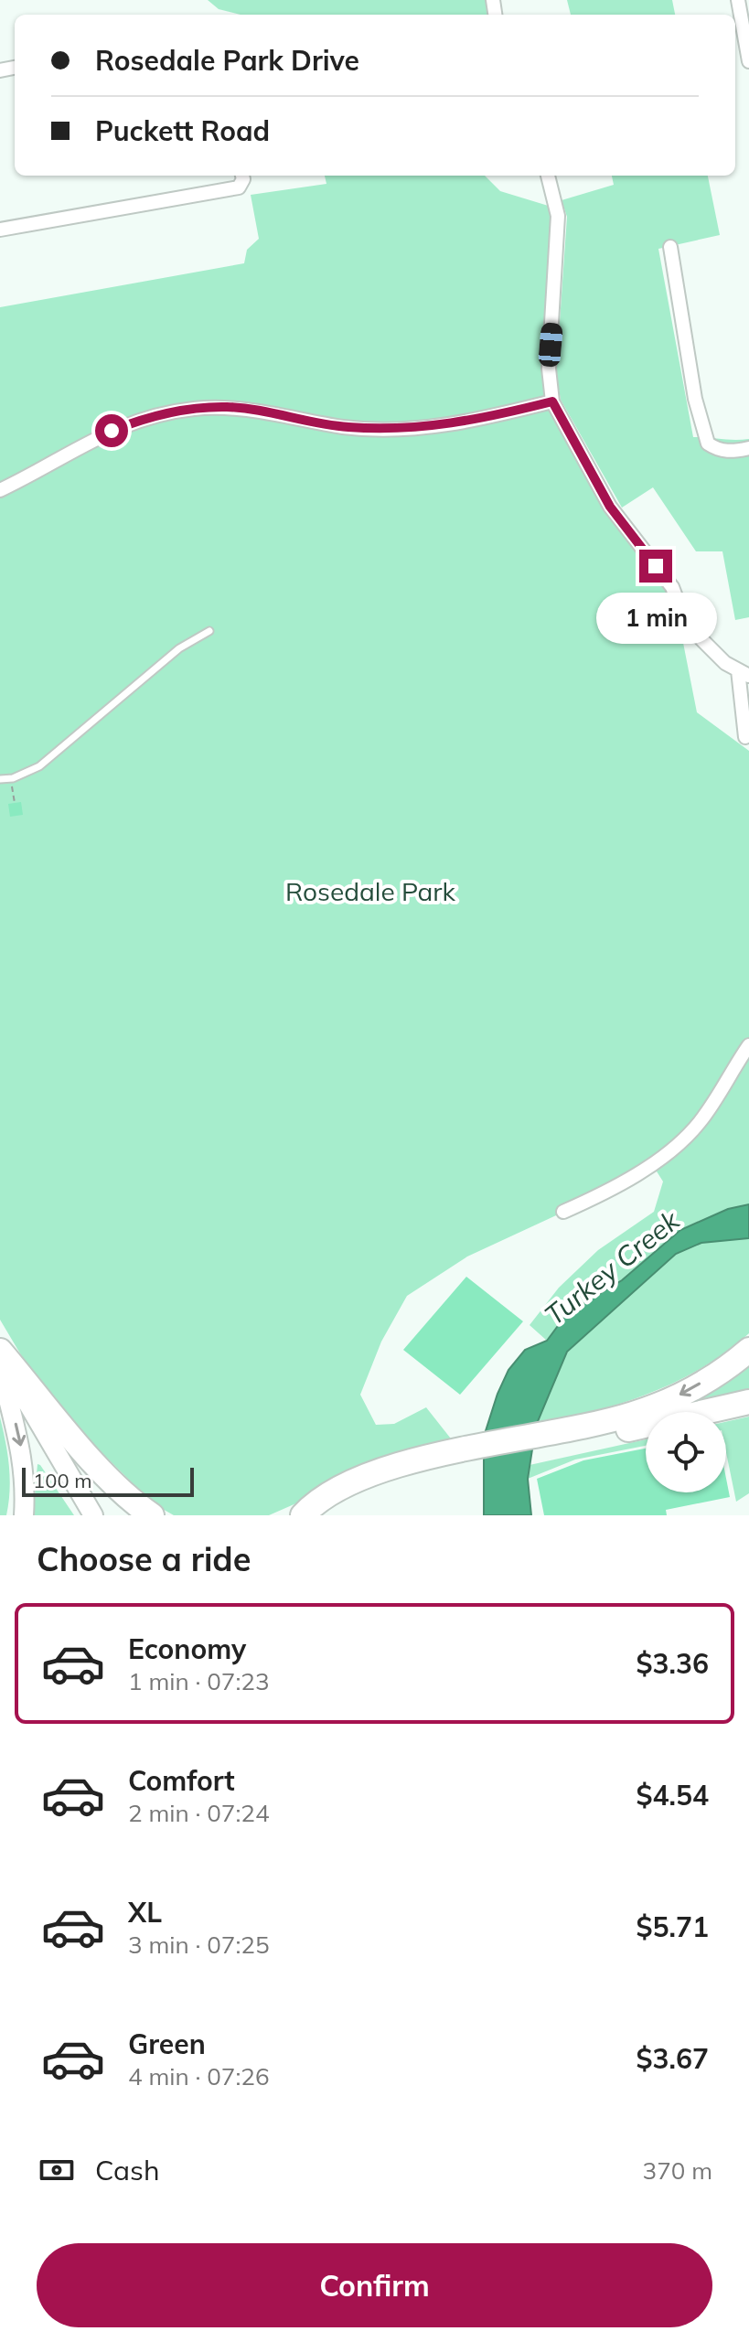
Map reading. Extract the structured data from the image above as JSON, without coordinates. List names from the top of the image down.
{
  "water": ["Turkey Creek"],
  "parks": ["Rosedale Park"],
  "scale_bar": "100 m",
  "page": {
    "banner": ["Rosedale Park Drive", "Puckett Road"],
    "bubble": "1 min",
    "scale": "100 m",
    "heading": "Choose a ride",
    "list": [
      {
        "name": "Economy",
        "note": "1 min · 07:23",
        "value": "$3.36"
      },
      {
        "name": "Comfort",
        "note": "2 min · 07:24",
        "value": "$4.54"
      },
      {
        "name": "XL",
        "note": "3 min · 07:25",
        "value": "$5.71"
      },
      {
        "name": "Green",
        "note": "4 min · 07:26",
        "value": "$3.67"
      }
    ],
    "pay": ["Cash", "370 m"],
    "buttons": "Confirm"
  }
}
